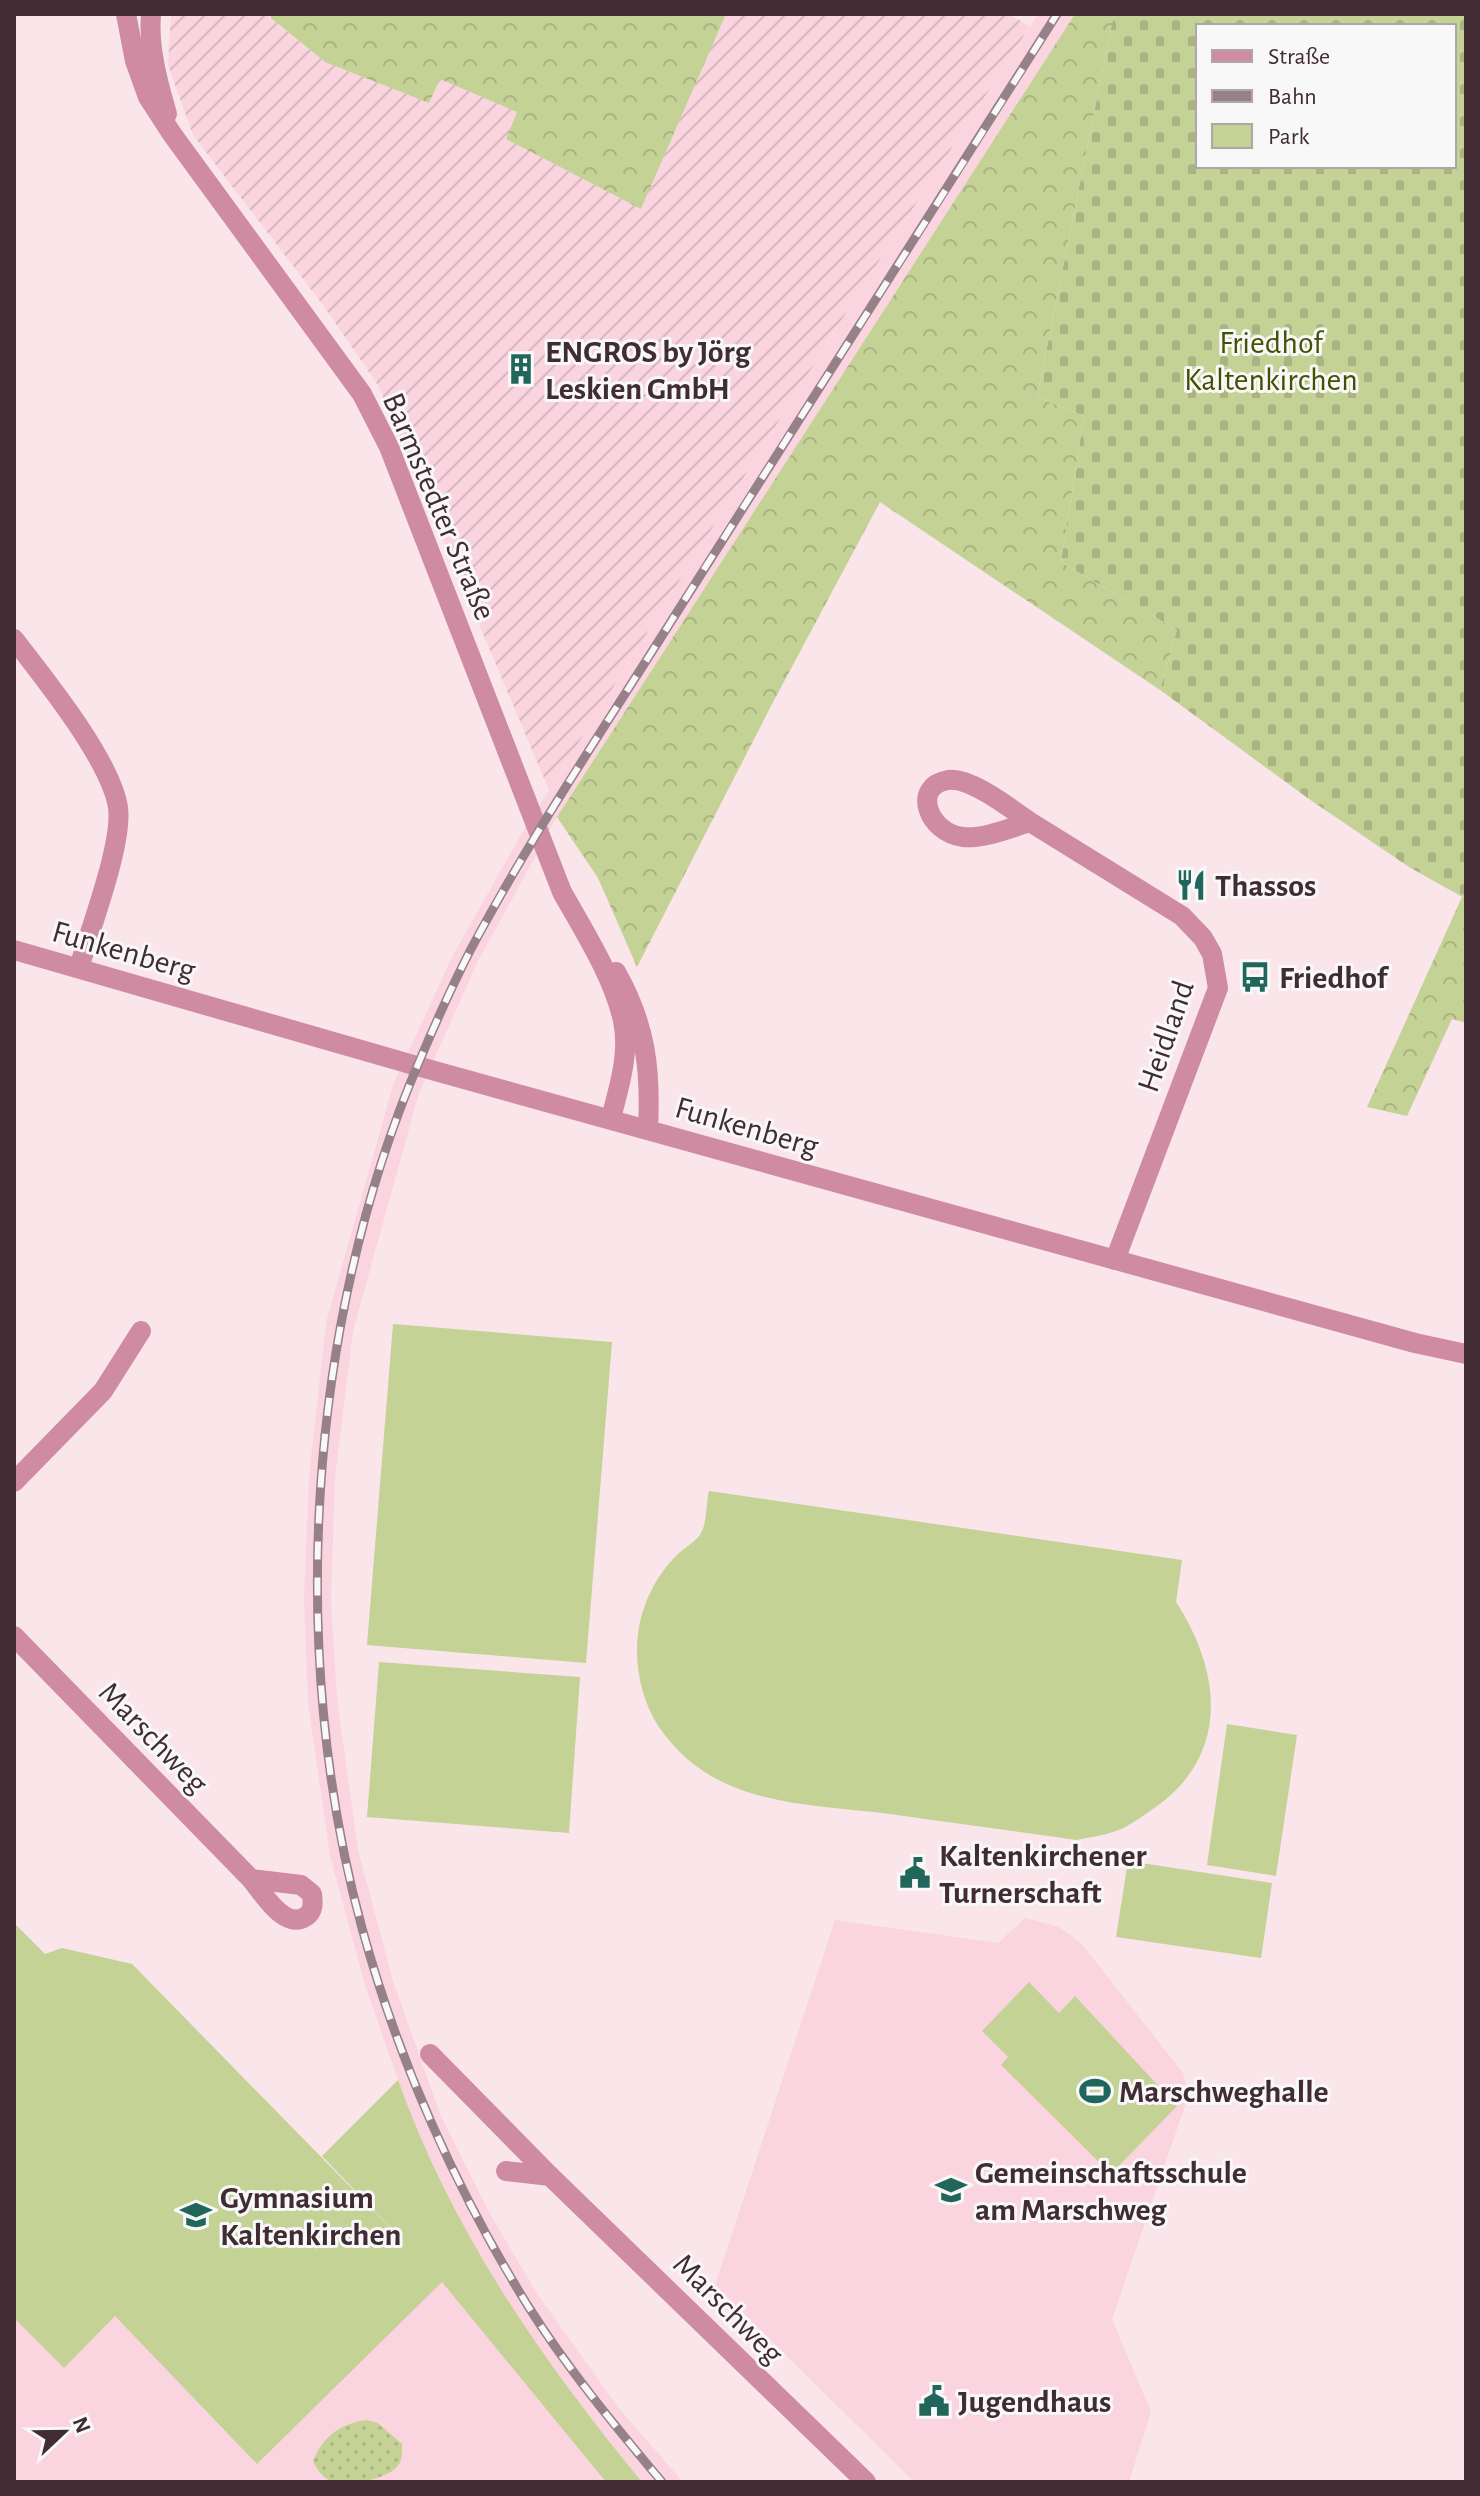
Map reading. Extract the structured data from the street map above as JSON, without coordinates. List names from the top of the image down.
{
  "streets": {
    "street": [
      "Barmstedter Straße",
      "Funkenberg",
      "Heidland",
      "Marschweg"
    ]
  },
  "crossings": [
    ["Barmstedter Straße", "Funkenberg"],
    ["Funkenberg", "Heidland"]
  ],
  "parks": ["Friedhof Kaltenkirchen"],
  "places": {
    "building": ["ENGROS by Jörg Leskien GmbH"],
    "restaurant": ["Thassos"],
    "bus stop": ["Friedhof"],
    "public building": ["Kaltenkirchener Turnerschaft", "Jugendhaus"],
    "sports": ["Marschweghalle"],
    "school or university": ["Gemeinschaftsschule am Marschweg", "Gymnasium Kaltenkirchen"]
  },
  "legend": ["Straße", "Bahn", "Park"],
  "north": "right"
}
